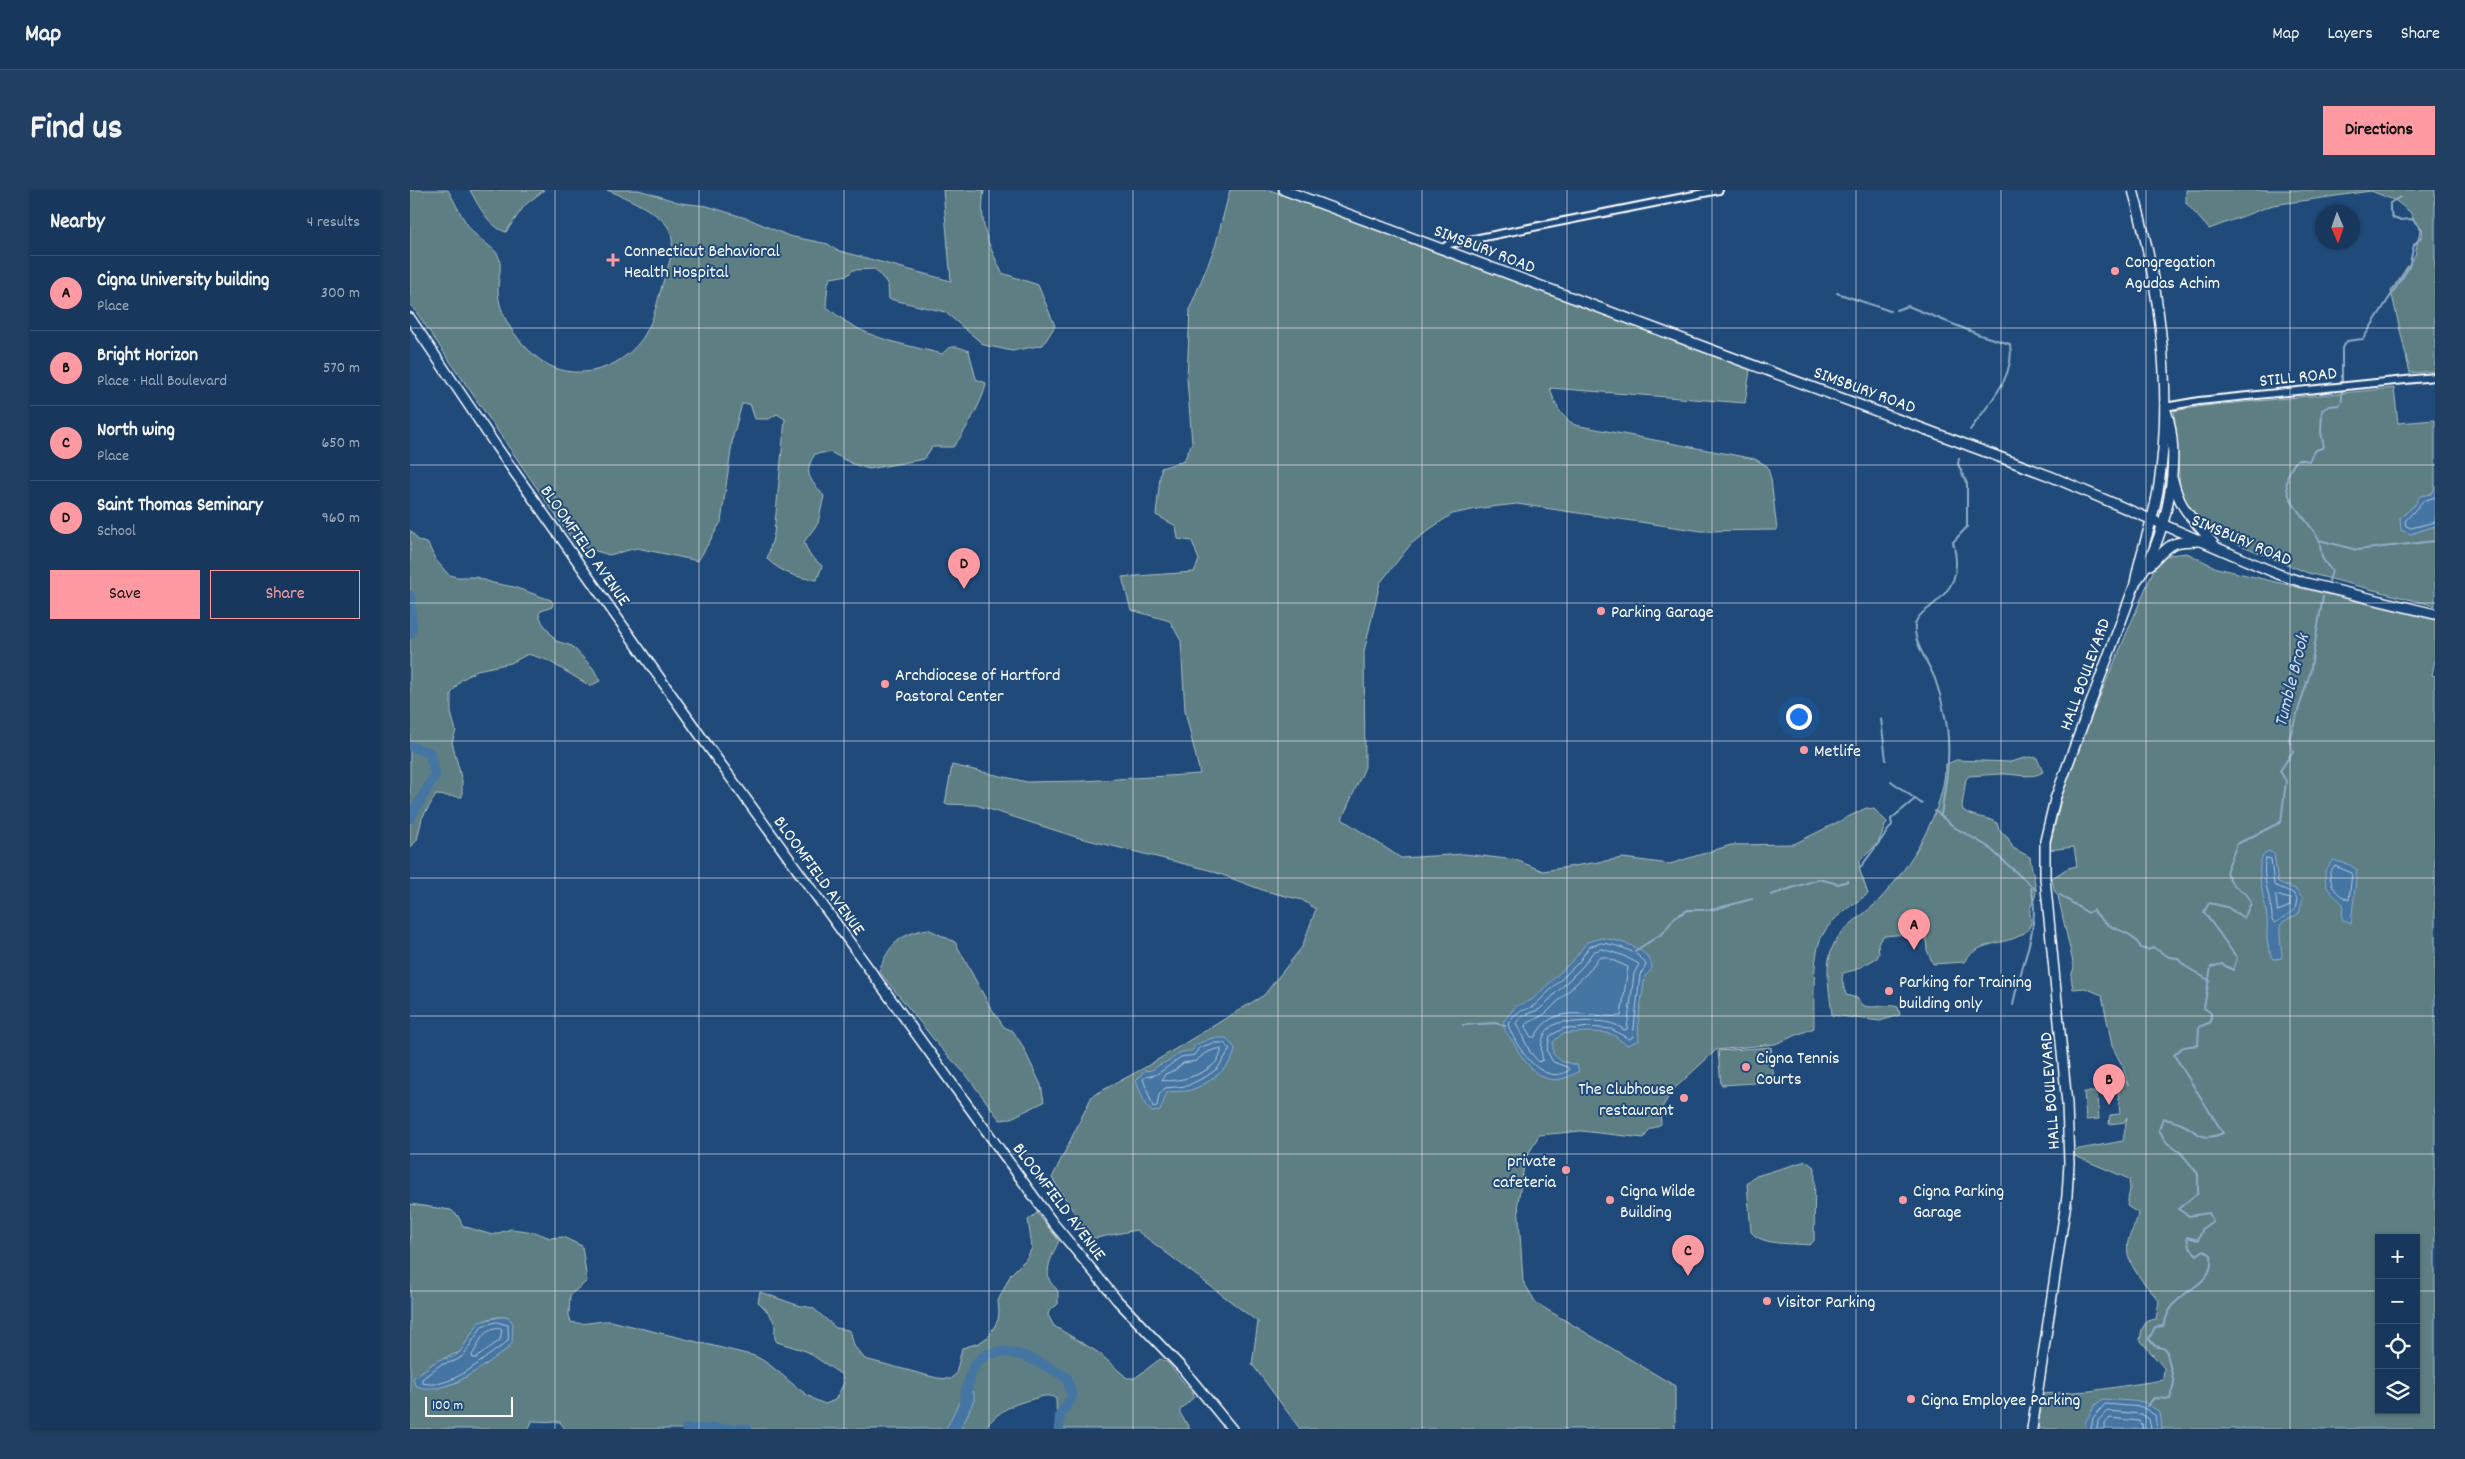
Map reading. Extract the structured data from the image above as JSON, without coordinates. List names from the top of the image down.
{
  "streets": {
    "main road": ["SIMSBURY ROAD", "BLOOMFIELD AVENUE", "HALL BOULEVARD"],
    "street": ["STILL ROAD"]
  },
  "crossings": [
    ["SIMSBURY ROAD", "HALL BOULEVARD"],
    ["STILL ROAD", "HALL BOULEVARD"]
  ],
  "water": ["Tumble Brook"],
  "places": {
    "health": ["Connecticut Behavioral Health Hospital"],
    "other": [
      "Congregation Agudas Achim",
      "Parking Garage",
      "Archdiocese of Hartford Pastoral Center",
      "Metlife",
      "Parking for Training building only",
      "Cigna Tennis Courts",
      "The Clubhouse restaurant",
      "private cafeteria",
      "Cigna Wilde Building",
      "Cigna Parking Garage",
      "Visitor Parking",
      "Cigna Employee Parking"
    ]
  },
  "scale_bar": "100 m",
  "north": "bottom",
  "page": {
    "header": "Map",
    "nav": ["Map", "Layers", "Share"],
    "title": "Find us",
    "buttons": [
      "Directions",
      ["Save", "Share"]
    ],
    "heading": ["Nearby", "4 results"],
    "list": [
      {
        "mark": "A",
        "name": "Cigna University building",
        "note": "Place",
        "value": "300 m"
      },
      {
        "mark": "B",
        "name": "Bright Horizon",
        "note": "Place · Hall Boulevard",
        "value": "570 m"
      },
      {
        "mark": "C",
        "name": "North wing",
        "note": "Place",
        "value": "650 m"
      },
      {
        "mark": "D",
        "name": "Saint Thomas Seminary",
        "note": "School",
        "value": "960 m"
      }
    ],
    "pins": [
      "D",
      "A",
      "B",
      "C"
    ],
    "map_buttons": ["+", "−"],
    "scale": "100 m"
  }
}
